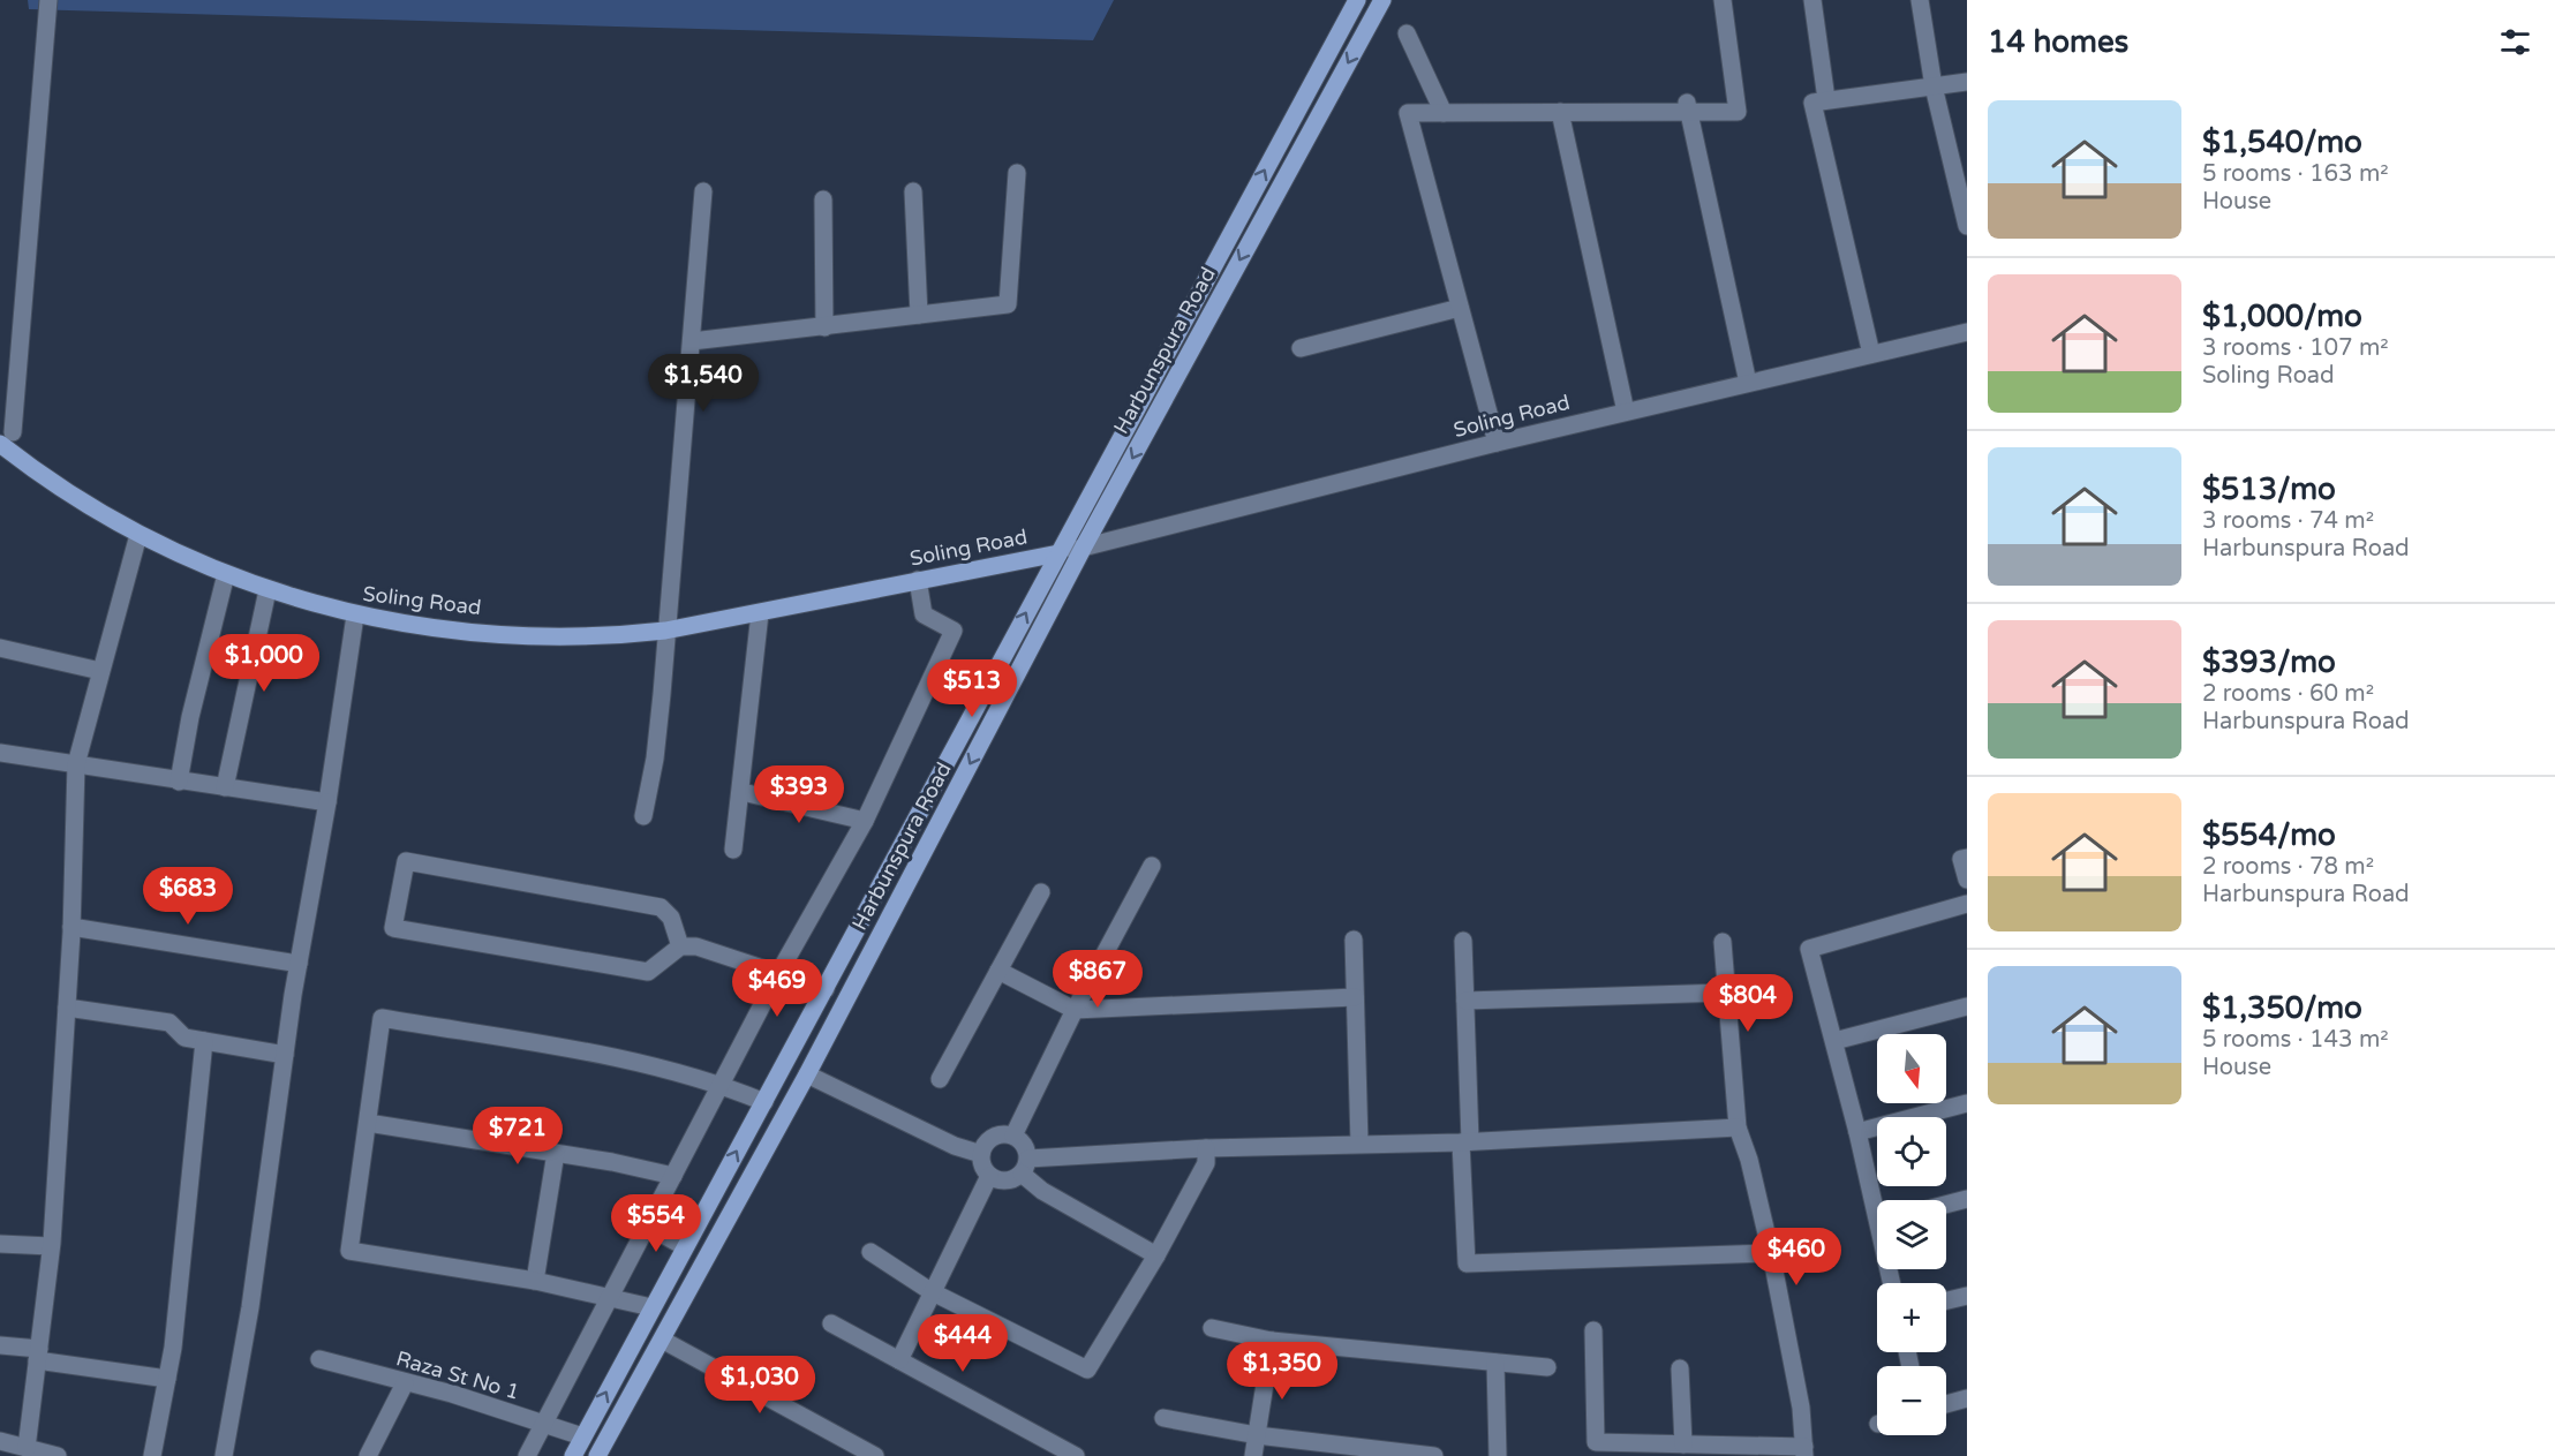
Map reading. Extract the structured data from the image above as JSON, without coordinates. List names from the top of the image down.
{
  "streets": {
    "main road": ["Harbunspura Road", "Soling Road"],
    "street": ["Raza St No 1"]
  },
  "crossings": [
    ["Harbunspura Road", "Soling Road"],
    ["Harbunspura Road", "Raza St No 1"]
  ],
  "north": "bottom",
  "page": {
    "heading": "14 homes",
    "list": [
      {
        "name": "$1,540/mo",
        "note": "5 rooms · 163 m² · House"
      },
      {
        "name": "$1,000/mo",
        "note": "3 rooms · 107 m² · Soling Road"
      },
      {
        "name": "$513/mo",
        "note": "3 rooms · 74 m² · Harbunspura Road"
      },
      {
        "name": "$393/mo",
        "note": "2 rooms · 60 m² · Harbunspura Road"
      },
      {
        "name": "$554/mo",
        "note": "2 rooms · 78 m² · Harbunspura Road"
      },
      {
        "name": "$1,350/mo",
        "note": "5 rooms · 143 m² · House"
      }
    ],
    "price": [
      "$1,540",
      "$1,000",
      "$513",
      "$393",
      "$683",
      "$867",
      "$469",
      "$804",
      "$721",
      "$554",
      "$460",
      "$444",
      "$1,350",
      "$1,030"
    ],
    "map_buttons": ["+", "−"]
  }
}
